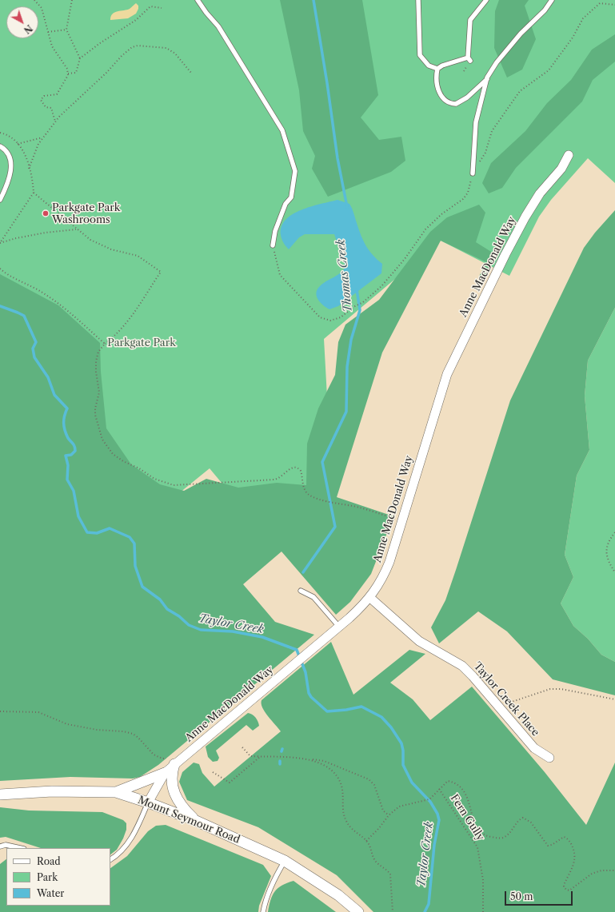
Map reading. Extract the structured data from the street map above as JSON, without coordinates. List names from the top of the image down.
{
  "streets": {
    "street": ["Anne MacDonald Way", "Taylor Creek Place", "Mount Seymour Road"],
    "path": ["Fern Gully"]
  },
  "crossings": [
    ["Anne MacDonald Way", "Taylor Creek Place"],
    ["Anne MacDonald Way", "Mount Seymour Road"]
  ],
  "water": ["Thomas Creek", "Taylor Creek"],
  "parks": ["Parkgate Park"],
  "places": ["Parkgate Park Washrooms"],
  "legend": ["Road", "Park", "Water"],
  "scale_bar": "50 m",
  "north": "bottom right"
}
